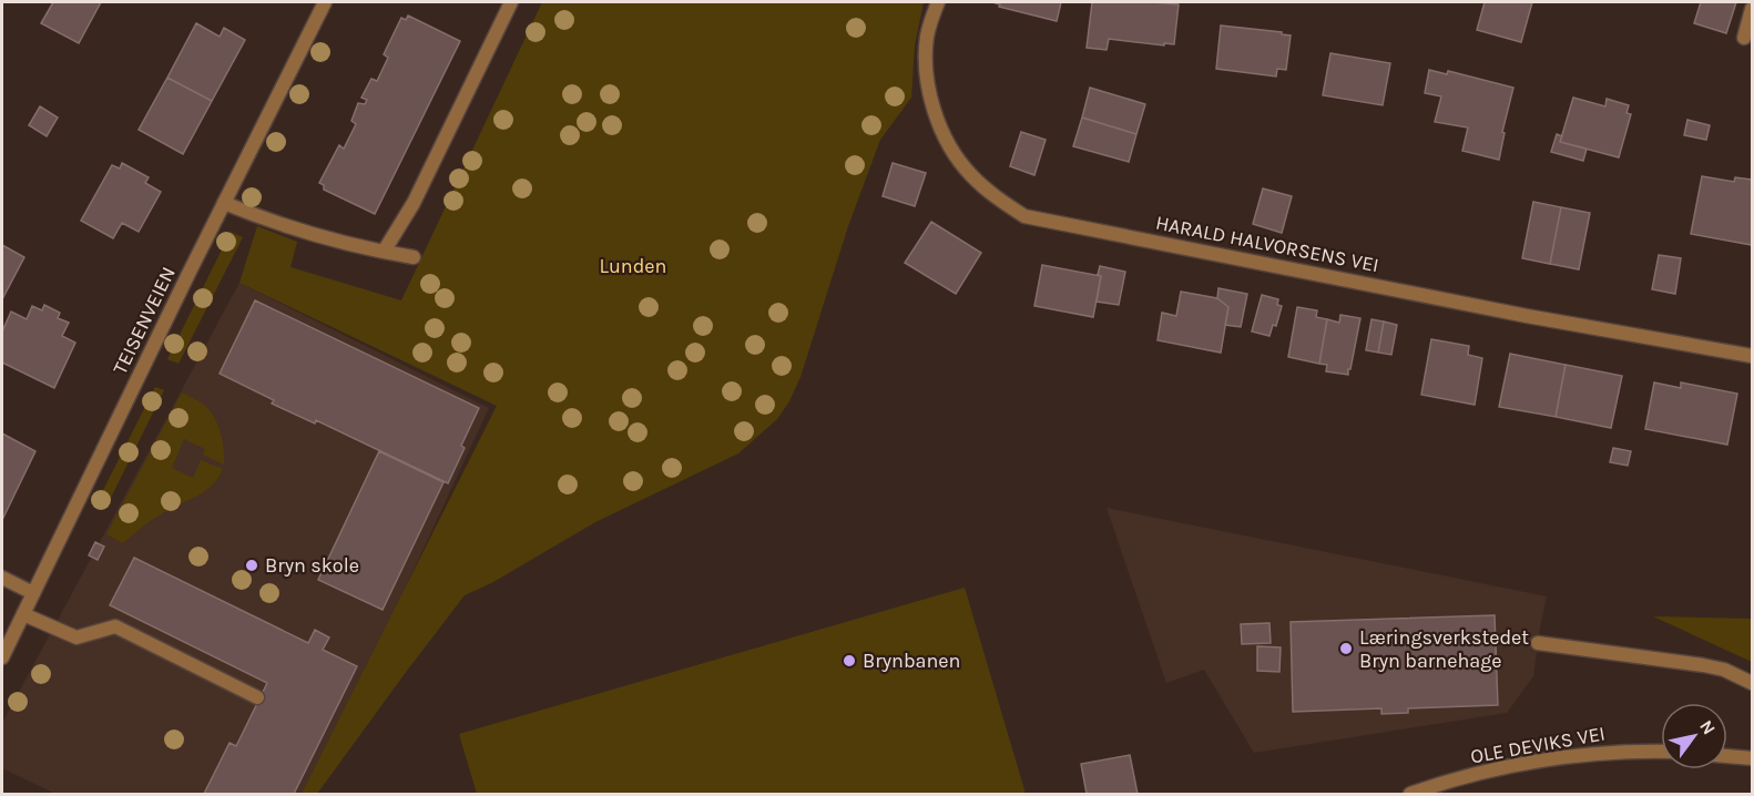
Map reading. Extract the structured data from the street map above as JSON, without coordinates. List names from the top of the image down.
{
  "streets": {
    "street": ["HARALD HALVORSENS VEI", "TEISENVEIEN", "OLE DEVIKS VEI"]
  },
  "parks": ["Lunden"],
  "places": ["Bryn skole", "Læringsverkstedet Bryn barnehage", "Brynbanen"],
  "north": "top right"
}
